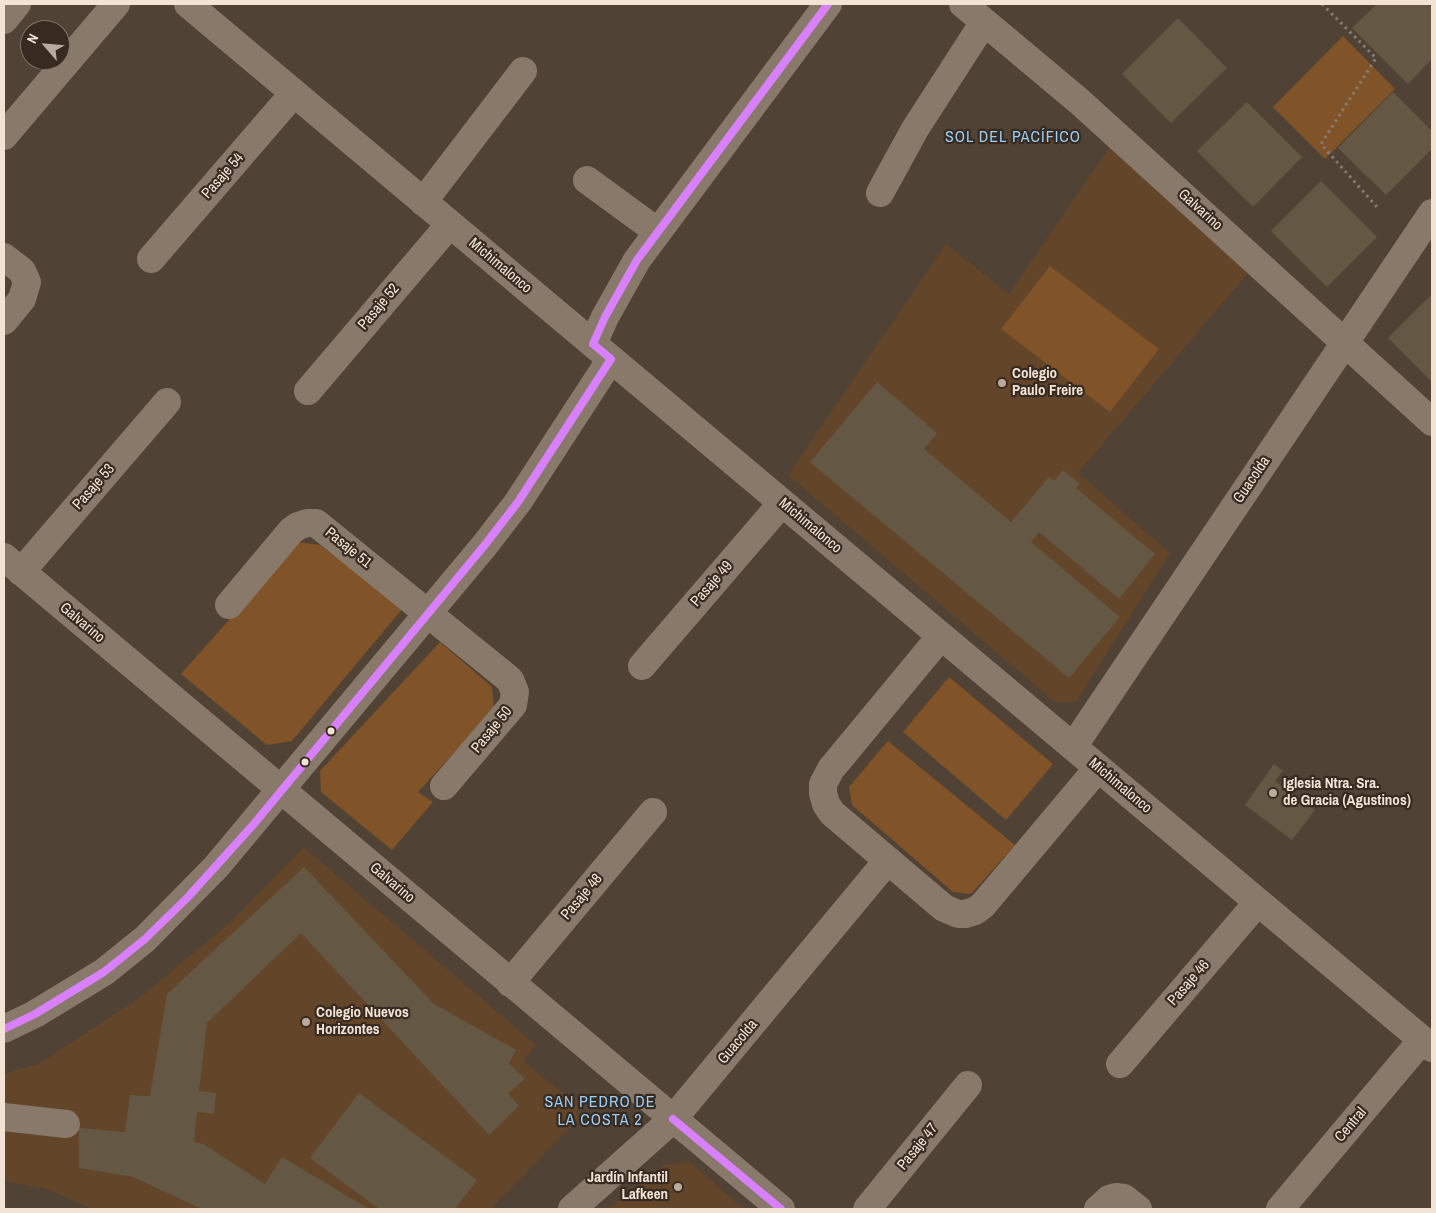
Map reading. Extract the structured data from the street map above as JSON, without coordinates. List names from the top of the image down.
{
  "streets": {
    "street": [
      "Pasaje 54",
      "Galvarino",
      "Michimalonco",
      "Pasaje 52",
      "Guacolda",
      "Pasaje 53",
      "Pasaje 51",
      "Pasaje 49",
      "Pasaje 50",
      "Pasaje 48",
      "Pasaje 46",
      "Central",
      "Pasaje 47"
    ]
  },
  "crossings": [
    ["Pasaje 54", "Michimalonco"],
    ["Galvarino", "Guacolda"],
    ["Galvarino", "Pasaje 53"],
    ["Galvarino", "Pasaje 48"],
    ["Michimalonco", "Pasaje 52"],
    ["Michimalonco", "Guacolda"],
    ["Michimalonco", "Pasaje 49"],
    ["Michimalonco", "Pasaje 46"],
    ["Michimalonco", "Central"],
    ["Pasaje 51", "Pasaje 50"]
  ],
  "districts": ["SOL DEL PACÍFICO", "SAN PEDRO DE LA COSTA 2"],
  "places": [
    "Colegio Paulo Freire",
    "Iglesia Ntra. Sra. de Gracia (Agustinos)",
    "Colegio Nuevos Horizontes",
    "Jardín Infantil Lafkeen"
  ],
  "north": "top left"
}
